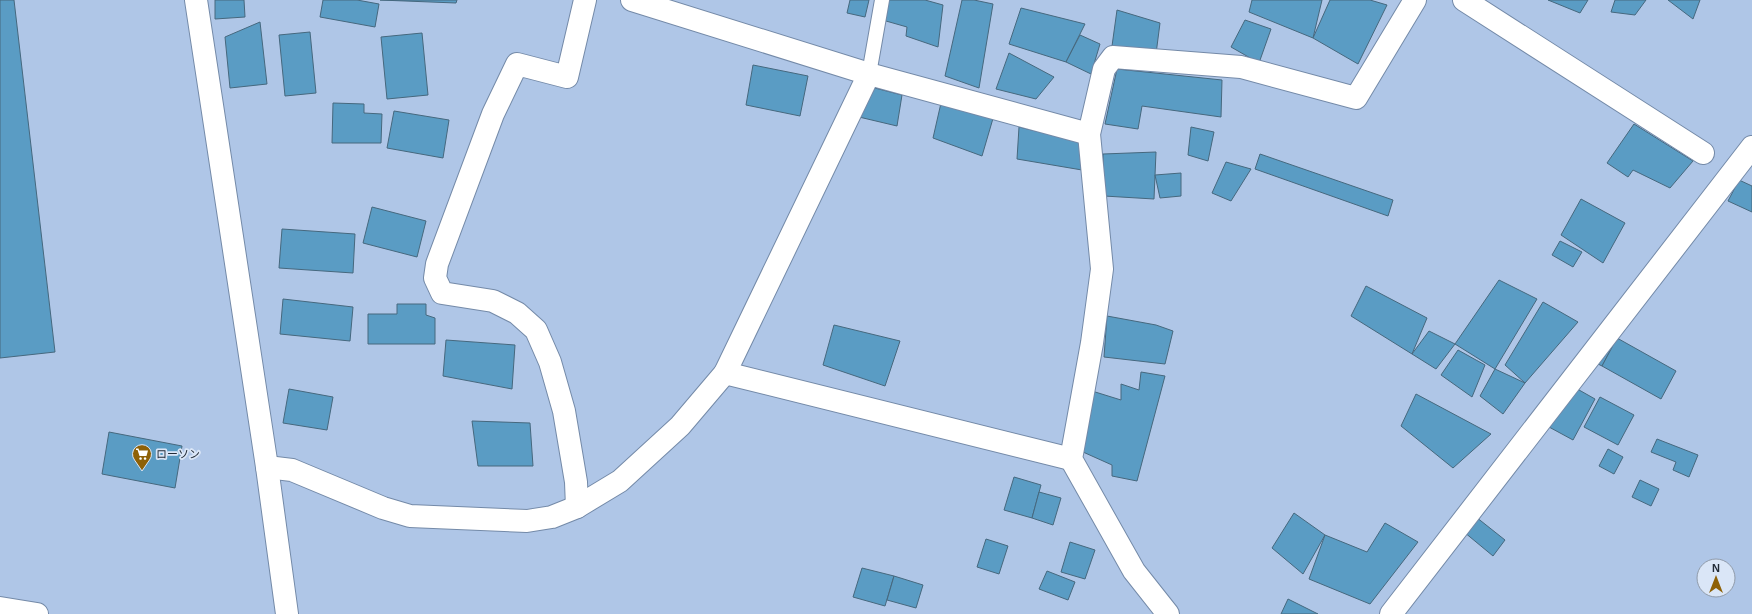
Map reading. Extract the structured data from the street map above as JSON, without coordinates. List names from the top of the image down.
{
  "places": {
    "supermarket": ["ローソン"]
  },
  "north": "top"
}
